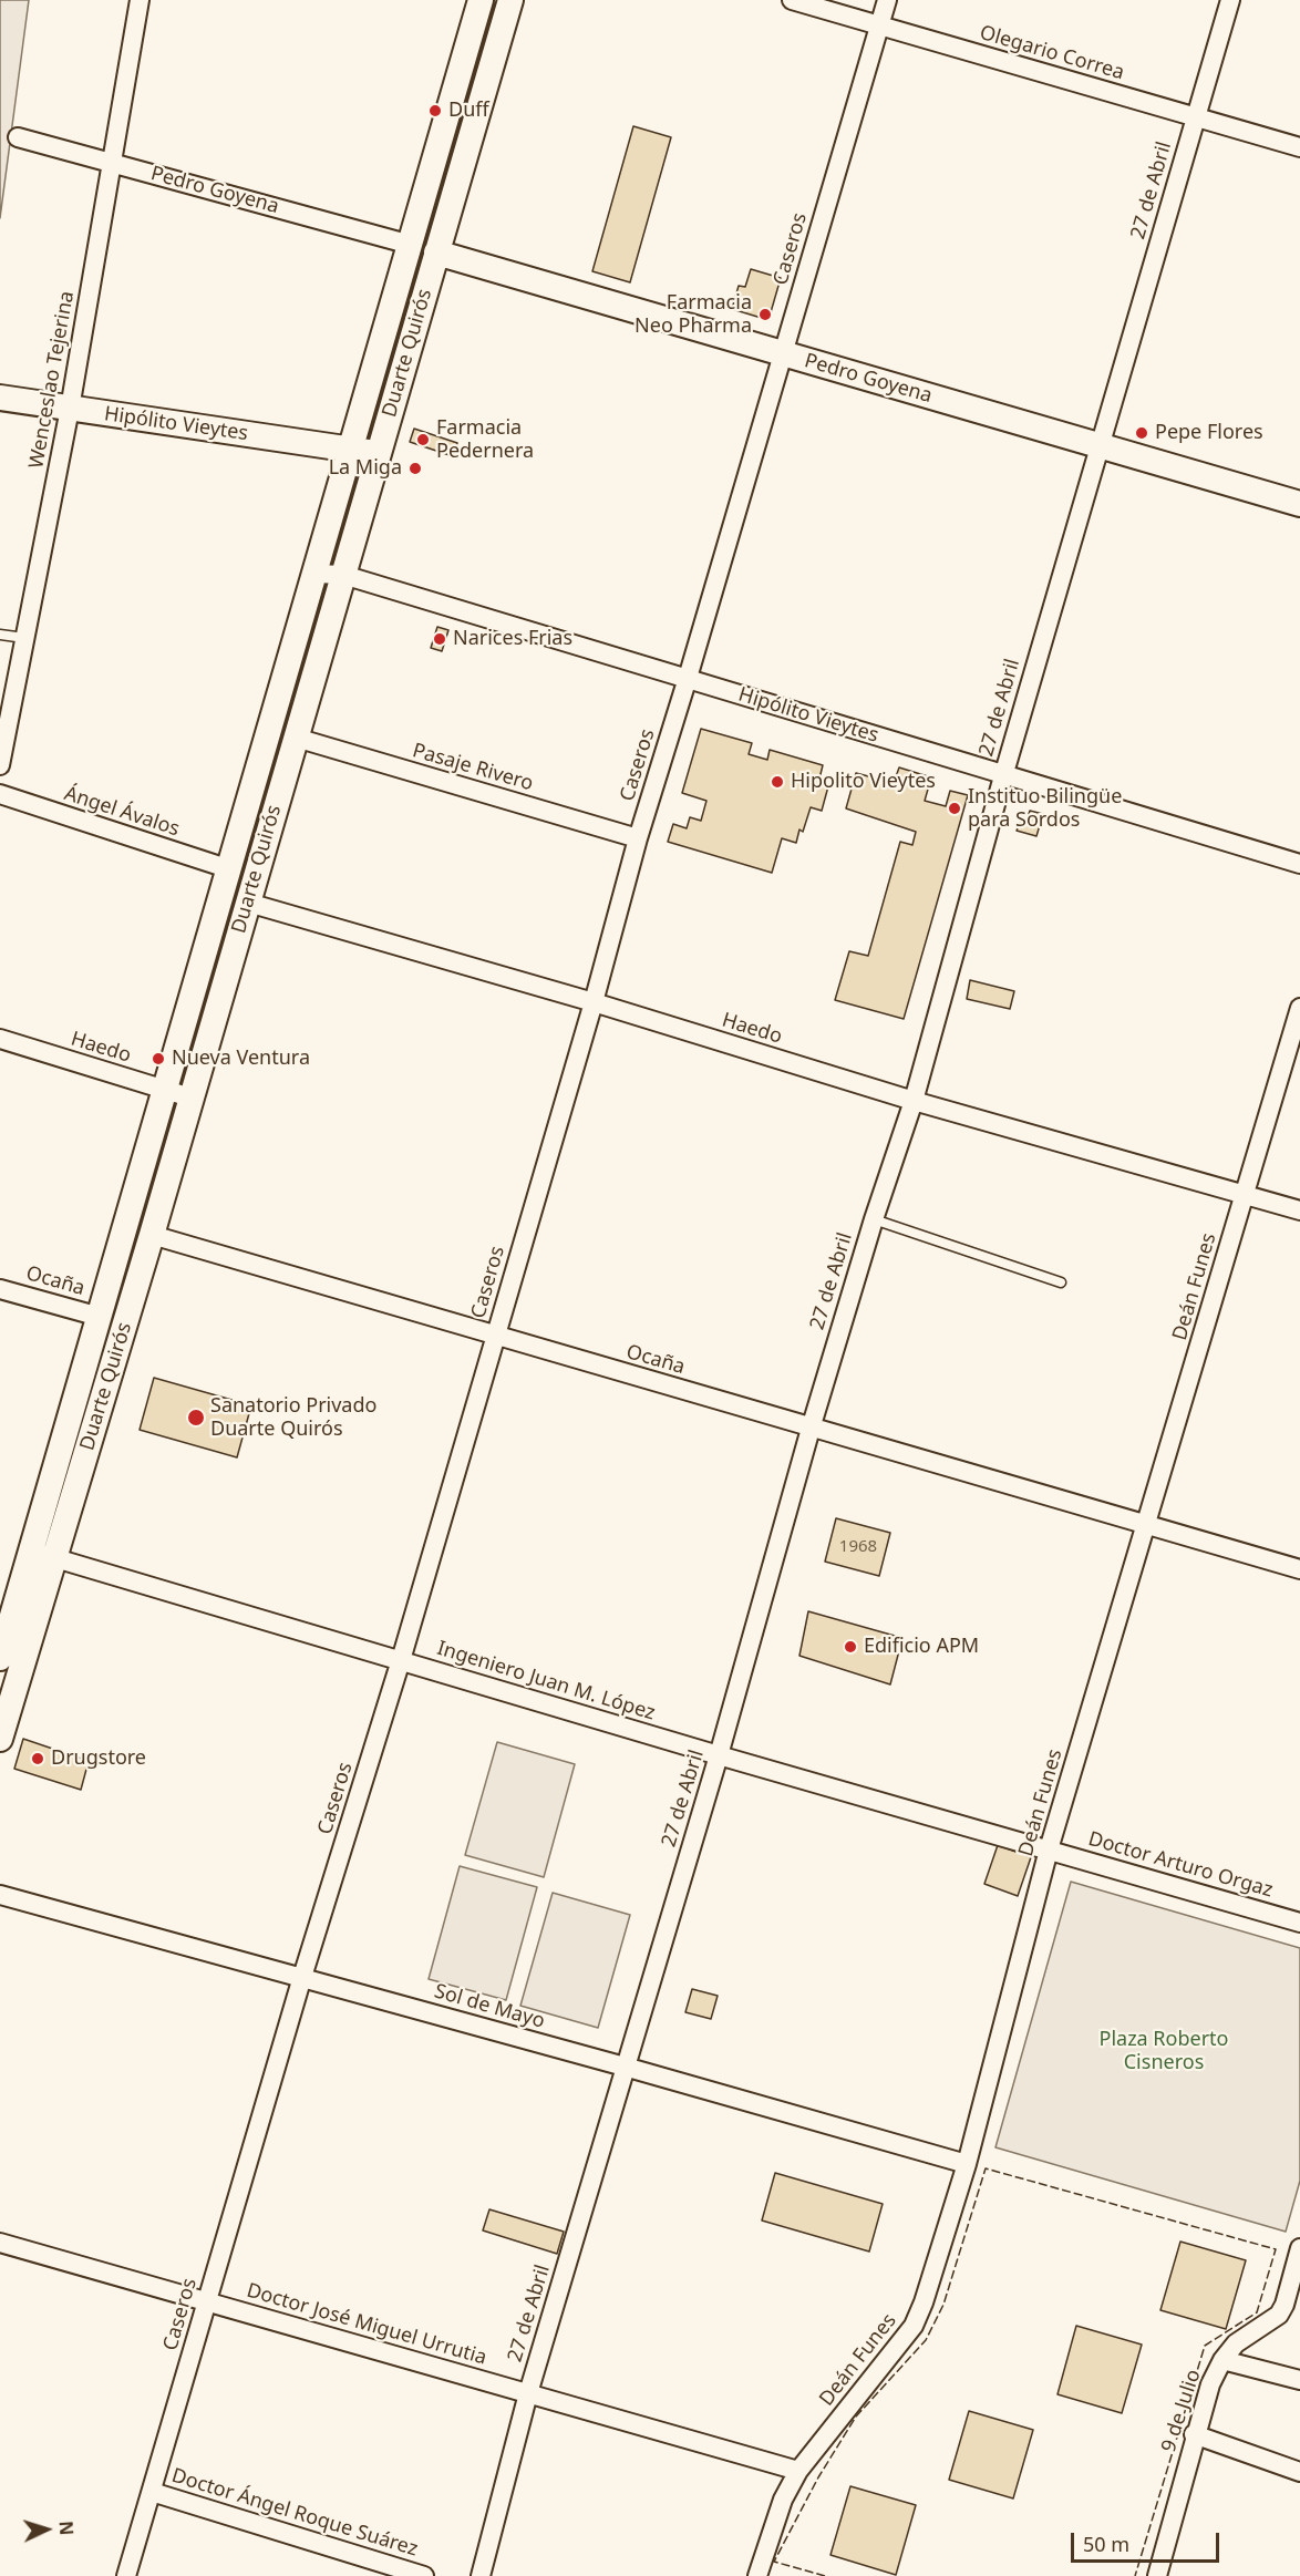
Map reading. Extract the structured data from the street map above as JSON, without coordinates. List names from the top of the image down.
{
  "streets": {
    "main road": ["Pedro Goyena", "Duarte Quirós", "Hipólito Vieytes"],
    "street": [
      "Olegario Correa",
      "27 de Abril",
      "Caseros",
      "Wenceslao Tejerina",
      "Pasaje Rivero",
      "Ángel Ávalos",
      "Haedo",
      "Ocaña",
      "Deán Funes",
      "Ingeniero Juan M. López",
      "Doctor Arturo Orgaz",
      "Sol de Mayo",
      "Doctor José Miguel Urrutia",
      "9 de Julio",
      "Doctor Ángel Roque Suárez"
    ]
  },
  "crossings": [
    ["Olegario Correa", "27 de Abril"],
    ["Olegario Correa", "Caseros"],
    ["Pedro Goyena", "27 de Abril"],
    ["Pedro Goyena", "Caseros"],
    ["Pedro Goyena", "Duarte Quirós"],
    ["Pedro Goyena", "Wenceslao Tejerina"],
    ["27 de Abril", "Hipólito Vieytes"],
    ["27 de Abril", "Haedo"],
    ["27 de Abril", "Ocaña"],
    ["27 de Abril", "Ingeniero Juan M. López"],
    ["27 de Abril", "Sol de Mayo"],
    ["27 de Abril", "Doctor José Miguel Urrutia"],
    ["Caseros", "Hipólito Vieytes"],
    ["Caseros", "Pasaje Rivero"],
    ["Caseros", "Haedo"],
    ["Caseros", "Ocaña"],
    ["Caseros", "Ingeniero Juan M. López"],
    ["Caseros", "Sol de Mayo"],
    ["Caseros", "Doctor José Miguel Urrutia"],
    ["Caseros", "Doctor Ángel Roque Suárez"],
    ["Duarte Quirós", "Hipólito Vieytes"],
    ["Duarte Quirós", "Pasaje Rivero"],
    ["Duarte Quirós", "Ángel Ávalos"],
    ["Duarte Quirós", "Haedo"],
    ["Duarte Quirós", "Ocaña"],
    ["Duarte Quirós", "Ingeniero Juan M. López"],
    ["Wenceslao Tejerina", "Hipólito Vieytes"],
    ["Haedo", "Deán Funes"],
    ["Ocaña", "Deán Funes"],
    ["Deán Funes", "Ingeniero Juan M. López"],
    ["Deán Funes", "Doctor Arturo Orgaz"],
    ["Deán Funes", "Sol de Mayo"],
    ["Deán Funes", "Doctor José Miguel Urrutia"],
    ["Ingeniero Juan M. López", "Doctor Arturo Orgaz"]
  ],
  "parks": ["Plaza Roberto Cisneros"],
  "places": [
    "Duff",
    "Farmacia Neo Pharma",
    "Pepe Flores",
    "Farmacia Pedernera",
    "La Miga",
    "Narices Frias",
    "Hipolito Vieytes",
    "Instituo Bilingüe para Sordos",
    "Nueva Ventura",
    "Sanatorio Privado Duarte Quirós",
    "Edificio APM",
    "Drugstore"
  ],
  "house_numbers": ["1968"],
  "scale_bar": "50 m",
  "north": "right"
}
